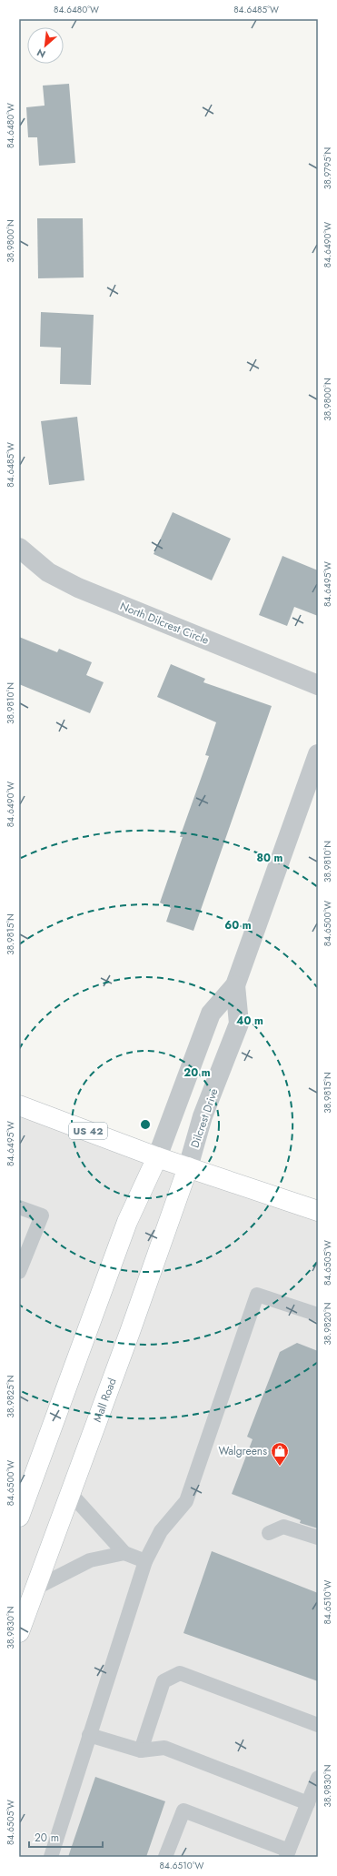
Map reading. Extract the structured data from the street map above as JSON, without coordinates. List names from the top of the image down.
{
  "streets": {
    "main road": ["US 42", "Mall Road"],
    "street": ["North Dilcrest Circle", "Dilcrest Drive"]
  },
  "crossings": [
    ["Dilcrest Drive", "US 42"],
    ["Dilcrest Drive", "Mall Road"],
    ["US 42", "Mall Road"]
  ],
  "places": {
    "shop": ["Walgreens"]
  },
  "scale_bar": "20 m",
  "north": "bottom left",
  "coordinates": [
    "84.6480°W",
    "84.6485°W",
    "38.9795°N",
    "38.9800°N",
    "84.6490°W",
    "84.6495°W",
    "38.9810°N",
    "84.6500°W",
    "38.9815°N",
    "84.6505°W",
    "38.9820°N",
    "38.9825°N",
    "84.6510°W",
    "38.9830°N"
  ],
  "rings": [
    "80 m",
    "60 m",
    "40 m",
    "20 m"
  ]
}
